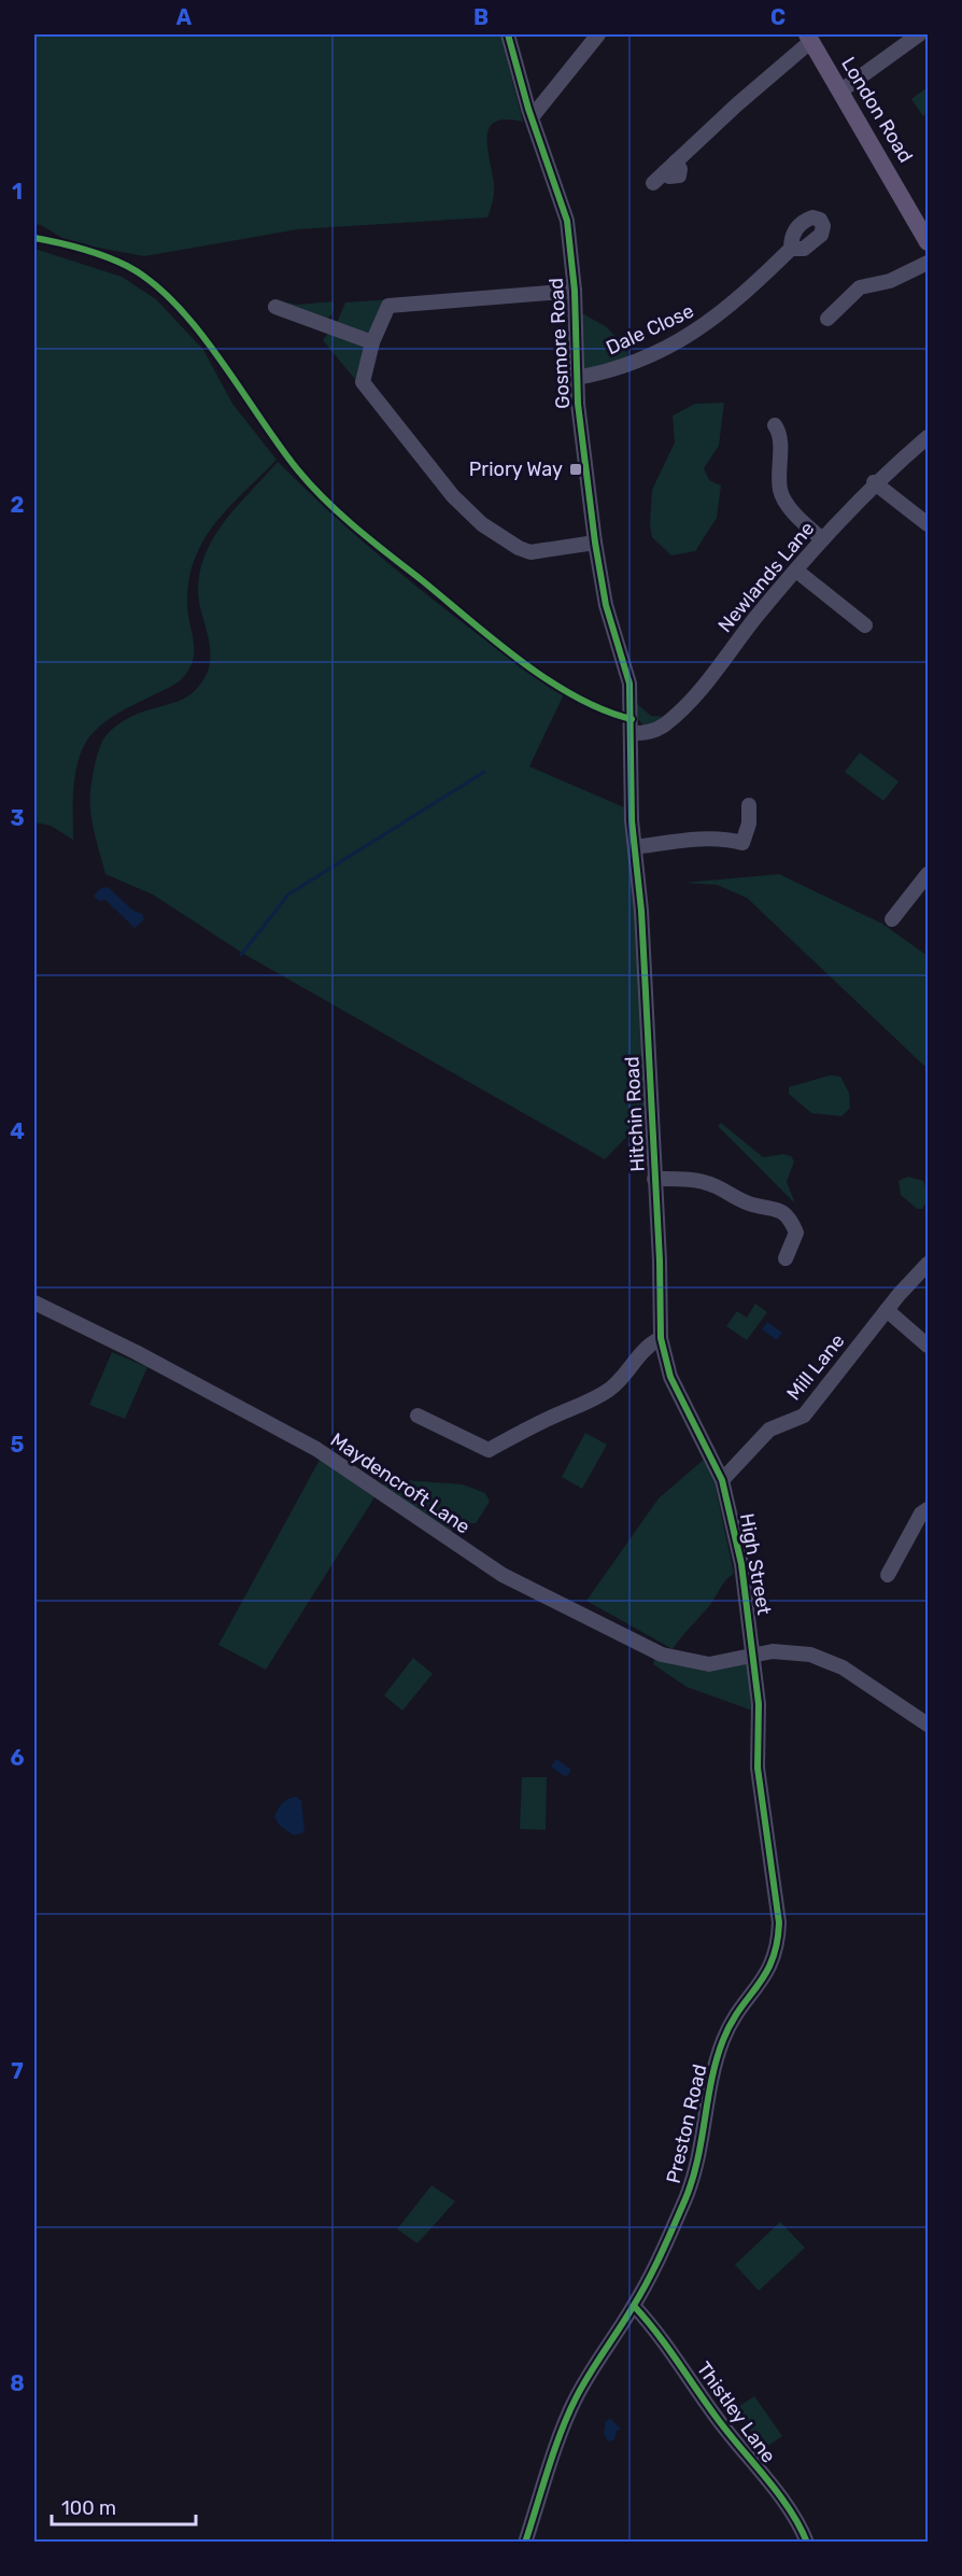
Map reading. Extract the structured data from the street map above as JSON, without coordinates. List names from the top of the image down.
{
  "streets": {
    "main road": ["London Road"],
    "street": [
      "Dale Close",
      "Gosmore Road",
      "Newlands Lane",
      "Hitchin Road",
      "Mill Lane",
      "Maydencroft Lane",
      "High Street",
      "Preston Road",
      "Thistley Lane"
    ]
  },
  "crossings": [
    ["Dale Close", "Gosmore Road"],
    ["Gosmore Road", "Newlands Lane"],
    ["Gosmore Road", "Hitchin Road"],
    ["Newlands Lane", "Hitchin Road"],
    ["Hitchin Road", "Mill Lane"],
    ["Hitchin Road", "High Street"],
    ["Mill Lane", "High Street"],
    ["Maydencroft Lane", "High Street"],
    ["Maydencroft Lane", "Preston Road"],
    ["High Street", "Preston Road"],
    ["Preston Road", "Thistley Lane"]
  ],
  "places": {
    "transit": ["Priory Way"]
  },
  "scale_bar": "100 m",
  "grid": {
    "columns": ["A", "B", "C"],
    "rows": [
      "1",
      "2",
      "3",
      "4",
      "5",
      "6",
      "7",
      "8"
    ]
  }
}
